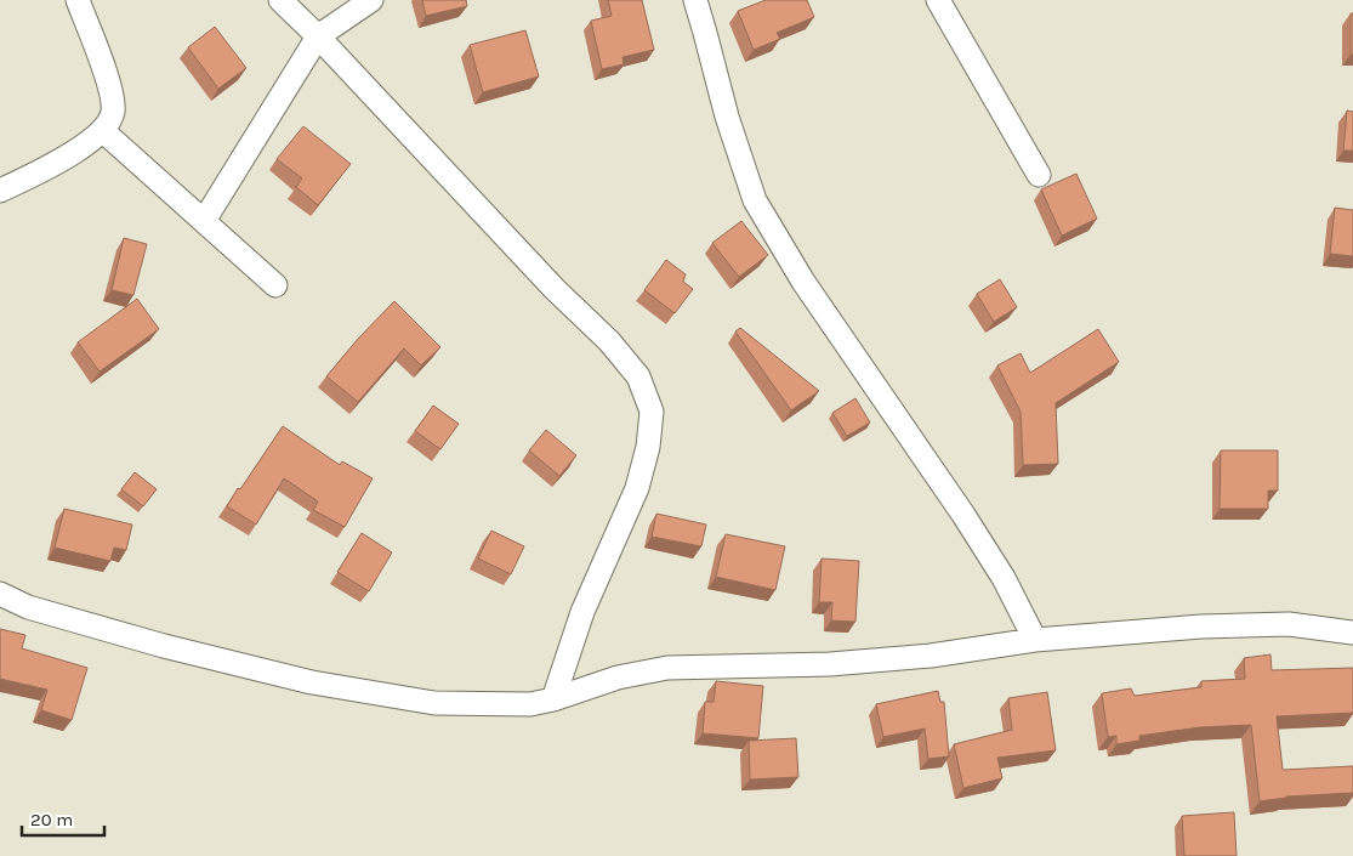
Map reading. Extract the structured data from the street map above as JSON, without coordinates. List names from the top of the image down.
{
  "scale_bar": "20 m"
}
